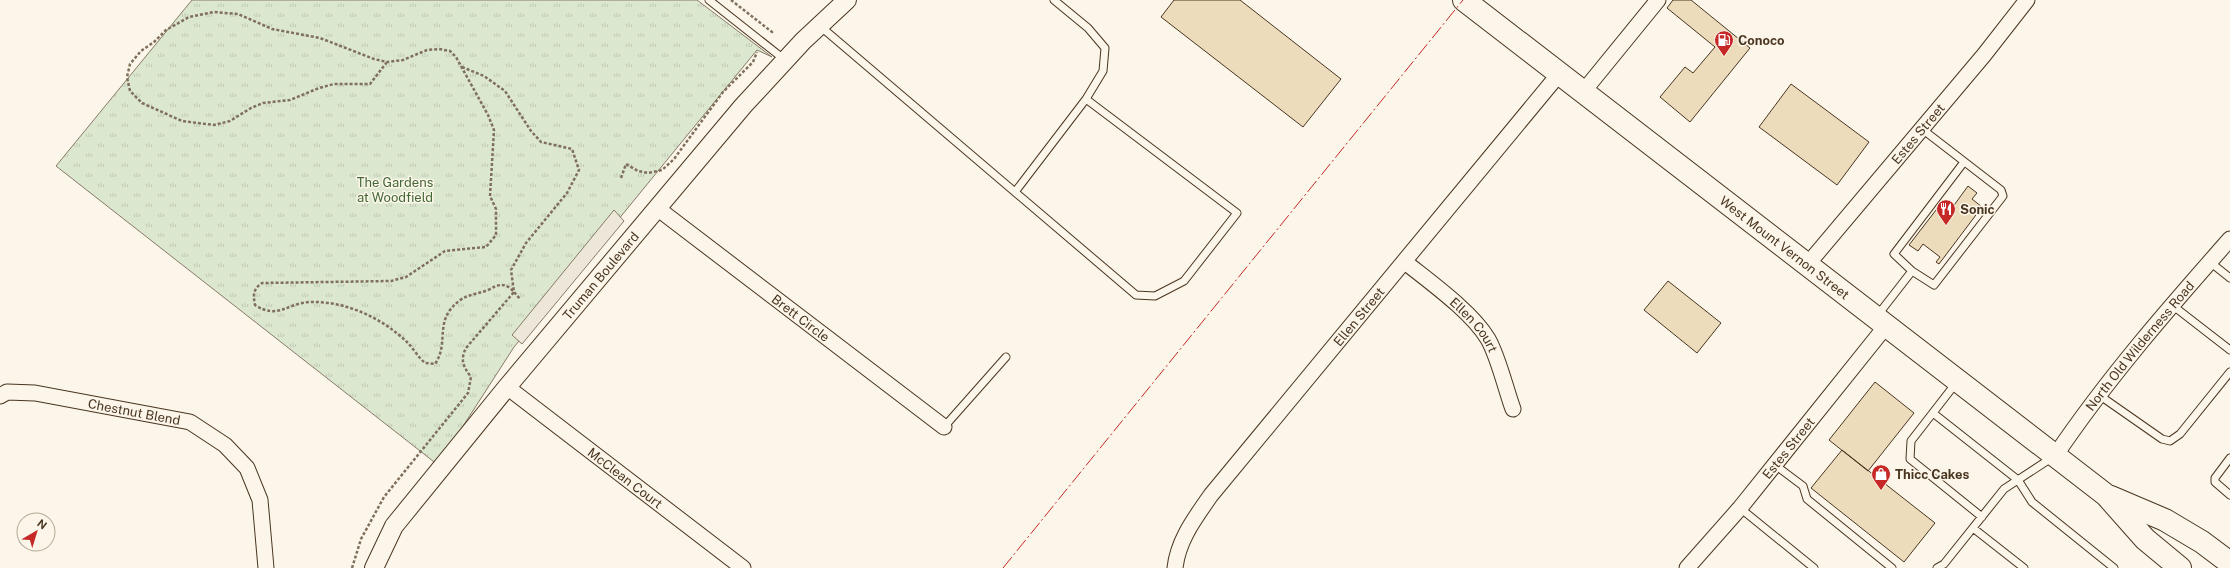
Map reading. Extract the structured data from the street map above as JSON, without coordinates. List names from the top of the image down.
{
  "streets": {
    "main road": ["West Mount Vernon Street"],
    "street": [
      "Estes Street",
      "Truman Boulevard",
      "Brett Circle",
      "Ellen Street",
      "Ellen Court",
      "North Old Wilderness Road",
      "Chestnut Blend",
      "McClean Court"
    ]
  },
  "crossings": [
    ["Estes Street", "West Mount Vernon Street"],
    ["West Mount Vernon Street", "Ellen Street"],
    ["West Mount Vernon Street", "North Old Wilderness Road"],
    ["Truman Boulevard", "Brett Circle"],
    ["Truman Boulevard", "McClean Court"],
    ["Ellen Street", "Ellen Court"]
  ],
  "parks": ["The Gardens at Woodfield"],
  "places": {
    "fuel station": ["Conoco"],
    "restaurant": ["Sonic"],
    "shop": ["Thicc Cakes"]
  },
  "north": "top right"
}
